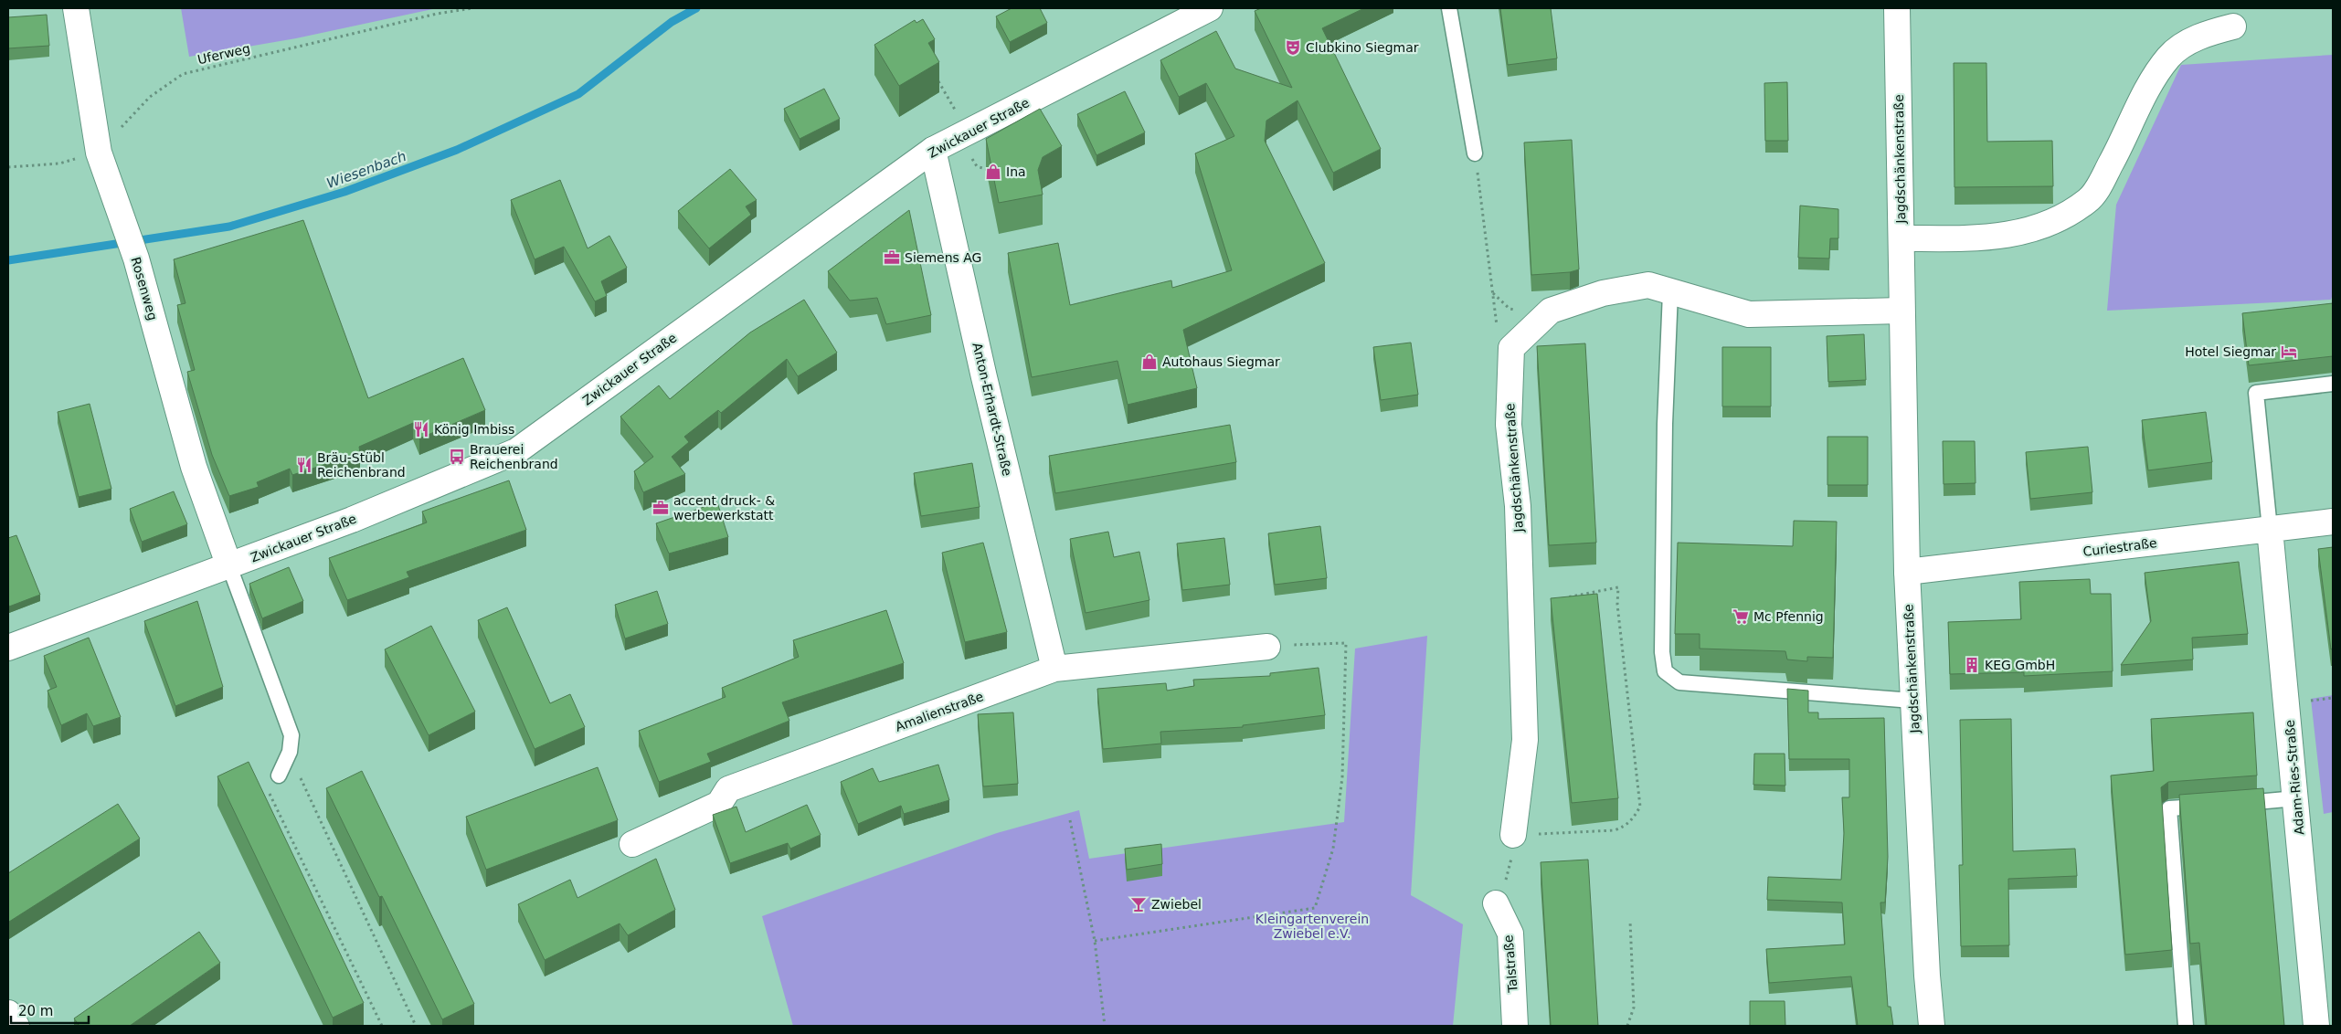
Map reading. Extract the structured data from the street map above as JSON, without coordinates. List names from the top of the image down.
{
  "streets": {
    "street": [
      "Zwickauer Straße",
      "Jagdschänkenstraße",
      "Rosenweg",
      "Anton-Erhardt-Straße",
      "Curiestraße",
      "Amalienstraße",
      "Adam-Ries-Straße",
      "Talstraße"
    ],
    "path": ["Uferweg"]
  },
  "crossings": [
    ["Uferweg", "Rosenweg"],
    ["Zwickauer Straße", "Rosenweg"],
    ["Zwickauer Straße", "Anton-Erhardt-Straße"],
    ["Jagdschänkenstraße", "Curiestraße"],
    ["Anton-Erhardt-Straße", "Amalienstraße"],
    ["Curiestraße", "Adam-Ries-Straße"]
  ],
  "water": ["Wiesenbach"],
  "parks": ["Kleingartenverein Zwiebel e.V."],
  "places": {
    "theatre": ["Clubkino Siegmar"],
    "shop": ["Ina", "Autohaus Siegmar"],
    "office": ["Siemens AG", "accent druck- & werbewerkstatt"],
    "hotel": ["Hotel Siegmar"],
    "restaurant": ["König Imbiss", "Bräu-Stübl Reichenbrand"],
    "bus stop": ["Brauerei Reichenbrand"],
    "supermarket": ["Mc Pfennig"],
    "building": ["KEG GmbH"],
    "bar": ["Zwiebel"]
  },
  "scale_bar": "20 m"
}
